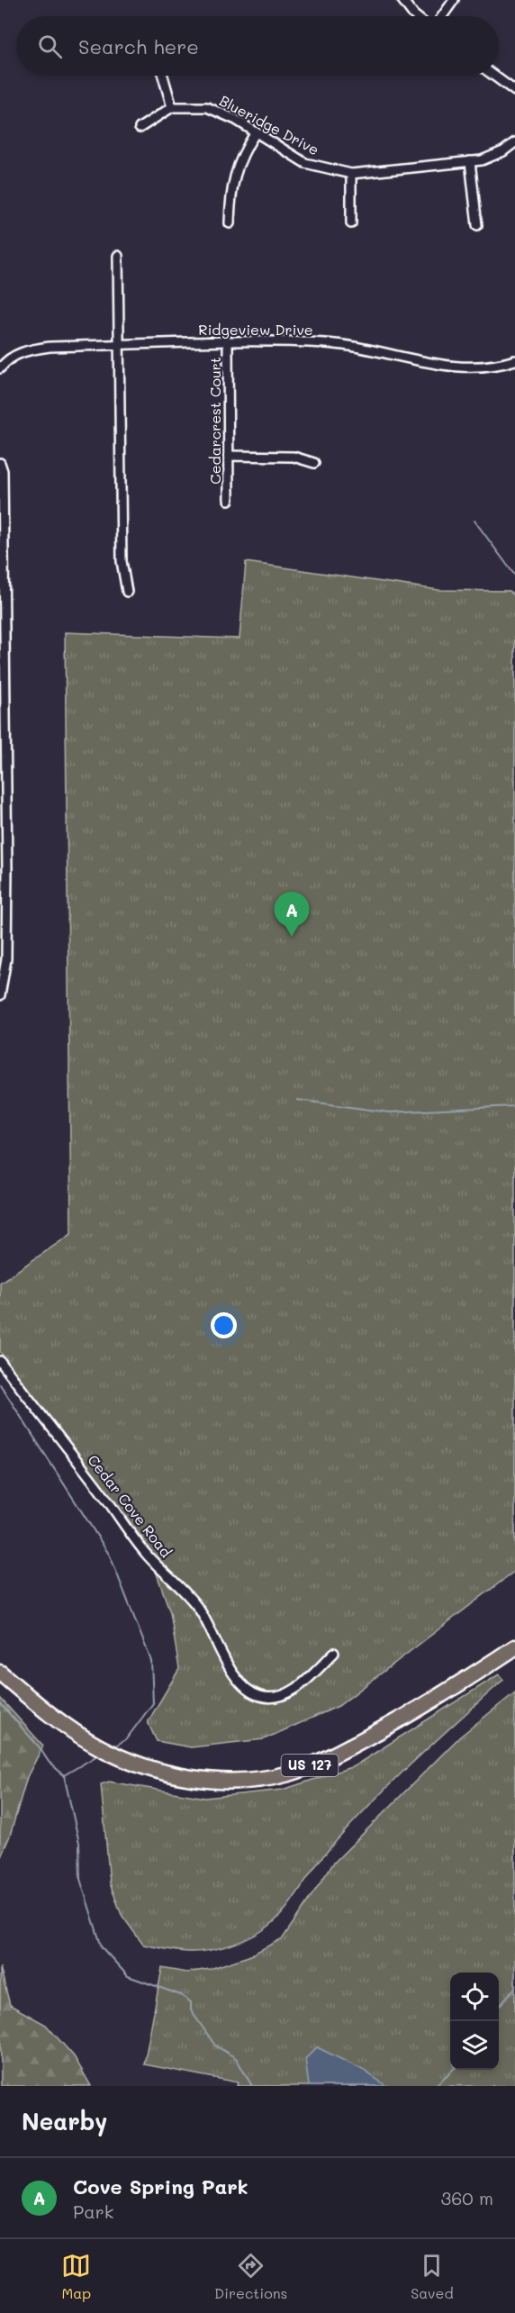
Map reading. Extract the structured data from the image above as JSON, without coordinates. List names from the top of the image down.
{
  "streets": {
    "highway": ["US 127"],
    "street": [
      "Blueridge Drive",
      "Ridgeview Drive",
      "Cedarcrest Court",
      "Cedar Cove Road"
    ]
  },
  "crossings": [
    ["Ridgeview Drive", "Cedarcrest Court"]
  ],
  "page": {
    "search": "Search here",
    "pins": "A",
    "heading": "Nearby",
    "list": [
      {
        "mark": "A",
        "name": "Cove Spring Park",
        "note": "Park",
        "value": "360 m"
      }
    ],
    "nav": ["Map", "Directions", "Saved"]
  }
}
